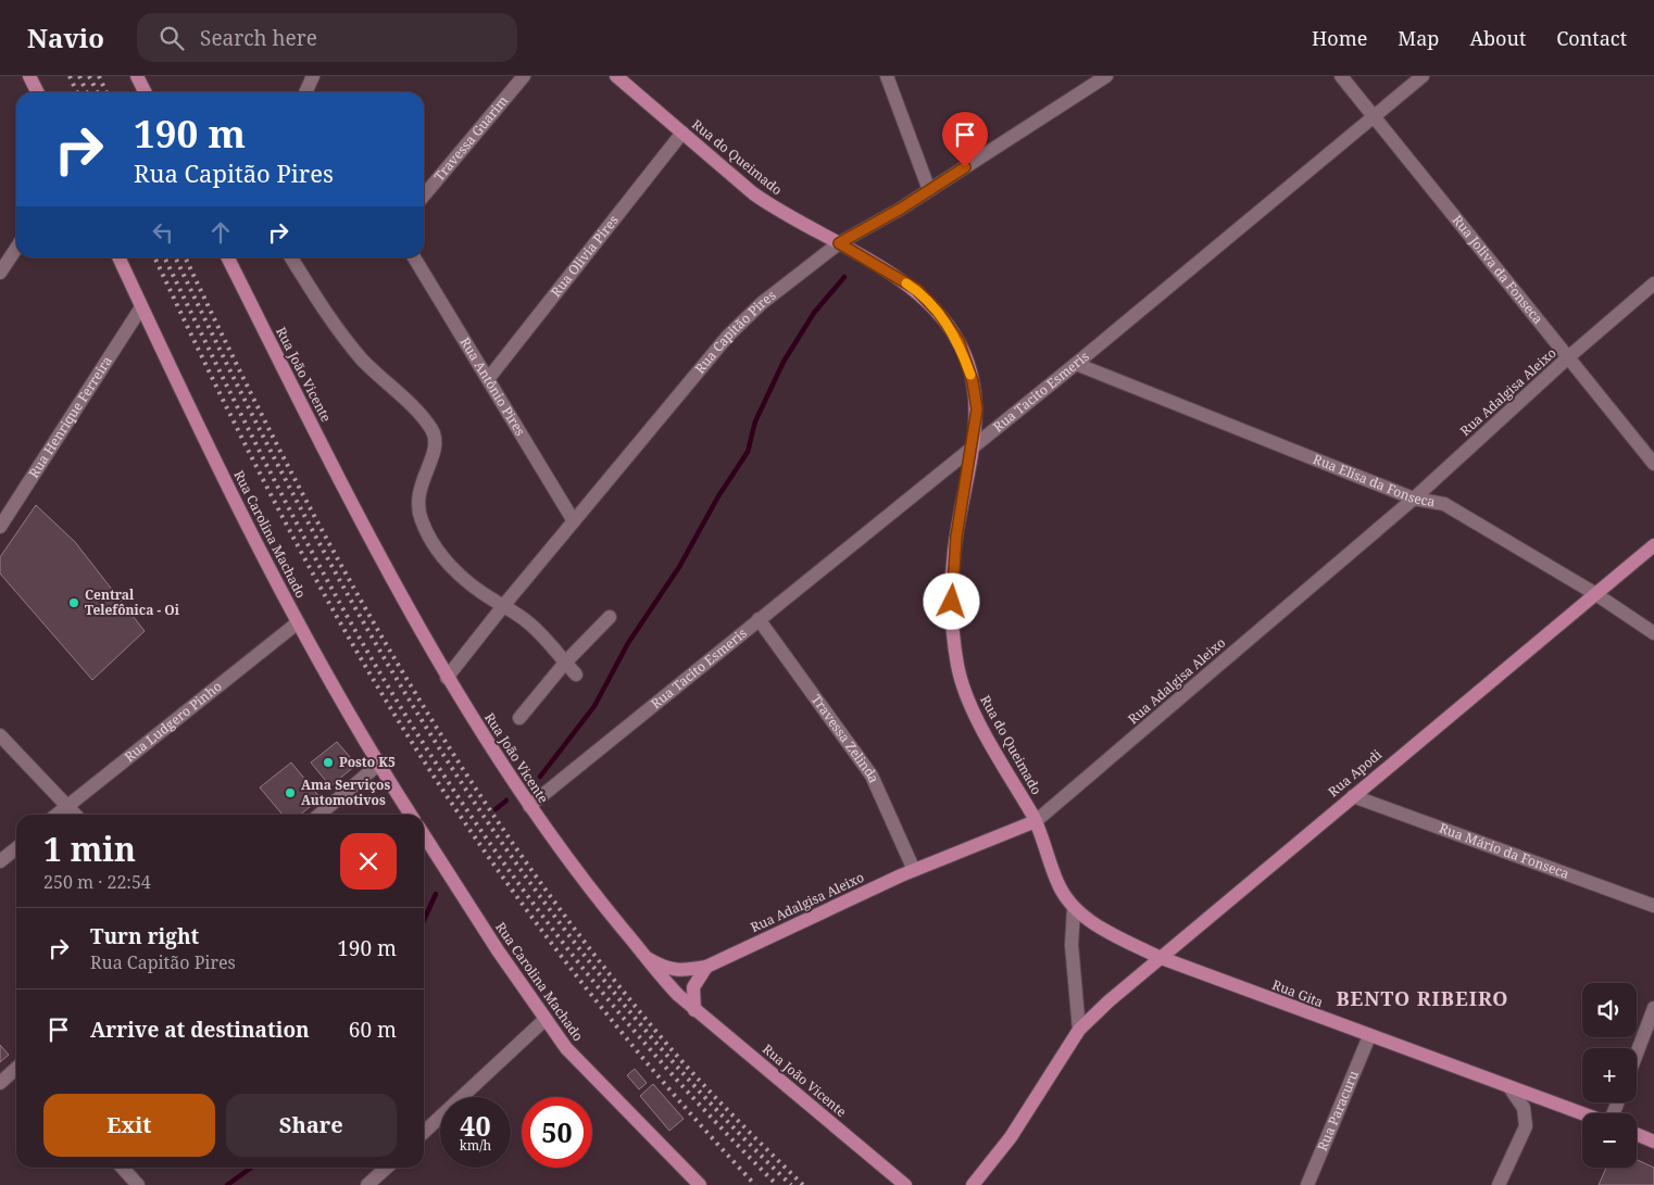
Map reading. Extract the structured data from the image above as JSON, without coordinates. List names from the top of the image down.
{
  "streets": {
    "main road": [
      "Rua do Queimado",
      "Rua João Vicente",
      "Rua Adalgisa Aleixo",
      "Rua Carolina Machado",
      "Rua Apodi",
      "Rua Gita"
    ],
    "street": [
      "Travessa Guarim",
      "Rua Olivia Pires",
      "Rua Joliva da Fonseca",
      "Rua Capitão Pires",
      "Rua Antônio Pires",
      "Rua Tacito Esmeris",
      "Rua Henrique Ferreira",
      "Rua Elisa da Fonseca",
      "Rua Ludgero Pinho",
      "Travessa Zelinda",
      "Rua Mário da Fonseca",
      "Rua Paracuru"
    ]
  },
  "crossings": [
    ["Rua do Queimado", "Rua Olivia Pires"],
    ["Rua do Queimado", "Rua Capitão Pires"],
    ["Rua do Queimado", "Rua Tacito Esmeris"],
    ["Rua do Queimado", "Rua Adalgisa Aleixo"],
    ["Rua do Queimado", "Rua Gita"],
    ["Rua Olivia Pires", "Rua Antônio Pires"],
    ["Rua Joliva da Fonseca", "Rua Tacito Esmeris"],
    ["Rua Joliva da Fonseca", "Rua Adalgisa Aleixo"],
    ["Rua Capitão Pires", "Rua João Vicente"],
    ["Rua Capitão Pires", "Rua Antônio Pires"],
    ["Rua João Vicente", "Rua Tacito Esmeris"],
    ["Rua João Vicente", "Rua Adalgisa Aleixo"],
    ["Rua Tacito Esmeris", "Rua Elisa da Fonseca"],
    ["Rua Tacito Esmeris", "Travessa Zelinda"],
    ["Rua Adalgisa Aleixo", "Rua Elisa da Fonseca"],
    ["Rua Adalgisa Aleixo", "Travessa Zelinda"],
    ["Rua Adalgisa Aleixo", "Rua Gita"],
    ["Rua Henrique Ferreira", "Rua Carolina Machado"],
    ["Rua Elisa da Fonseca", "Rua Apodi"],
    ["Rua Carolina Machado", "Rua Ludgero Pinho"],
    ["Rua Apodi", "Rua Mário da Fonseca"],
    ["Rua Apodi", "Rua Gita"],
    ["Rua Gita", "Rua Paracuru"]
  ],
  "districts": ["BENTO RIBEIRO"],
  "places": ["Central Telefônica - Oi", "Posto K5", "Ama Serviços Automotivos"],
  "page": {
    "header": "Navio",
    "search": "Search here",
    "nav": [
      "Home",
      "Map",
      "About",
      "Contact"
    ],
    "turn": ["190 m", "Rua Capitão Pires"],
    "heading": ["1 min", "250 m · 22:54"],
    "list": [
      {
        "name": "Turn right",
        "note": "Rua Capitão Pires",
        "value": "190 m"
      },
      {
        "name": "Arrive at destination",
        "value": "60 m"
      }
    ],
    "map_buttons": ["+", "−"],
    "buttons": ["Exit", "Share"],
    "speed": "40 km/h",
    "limit": "50"
  }
}
